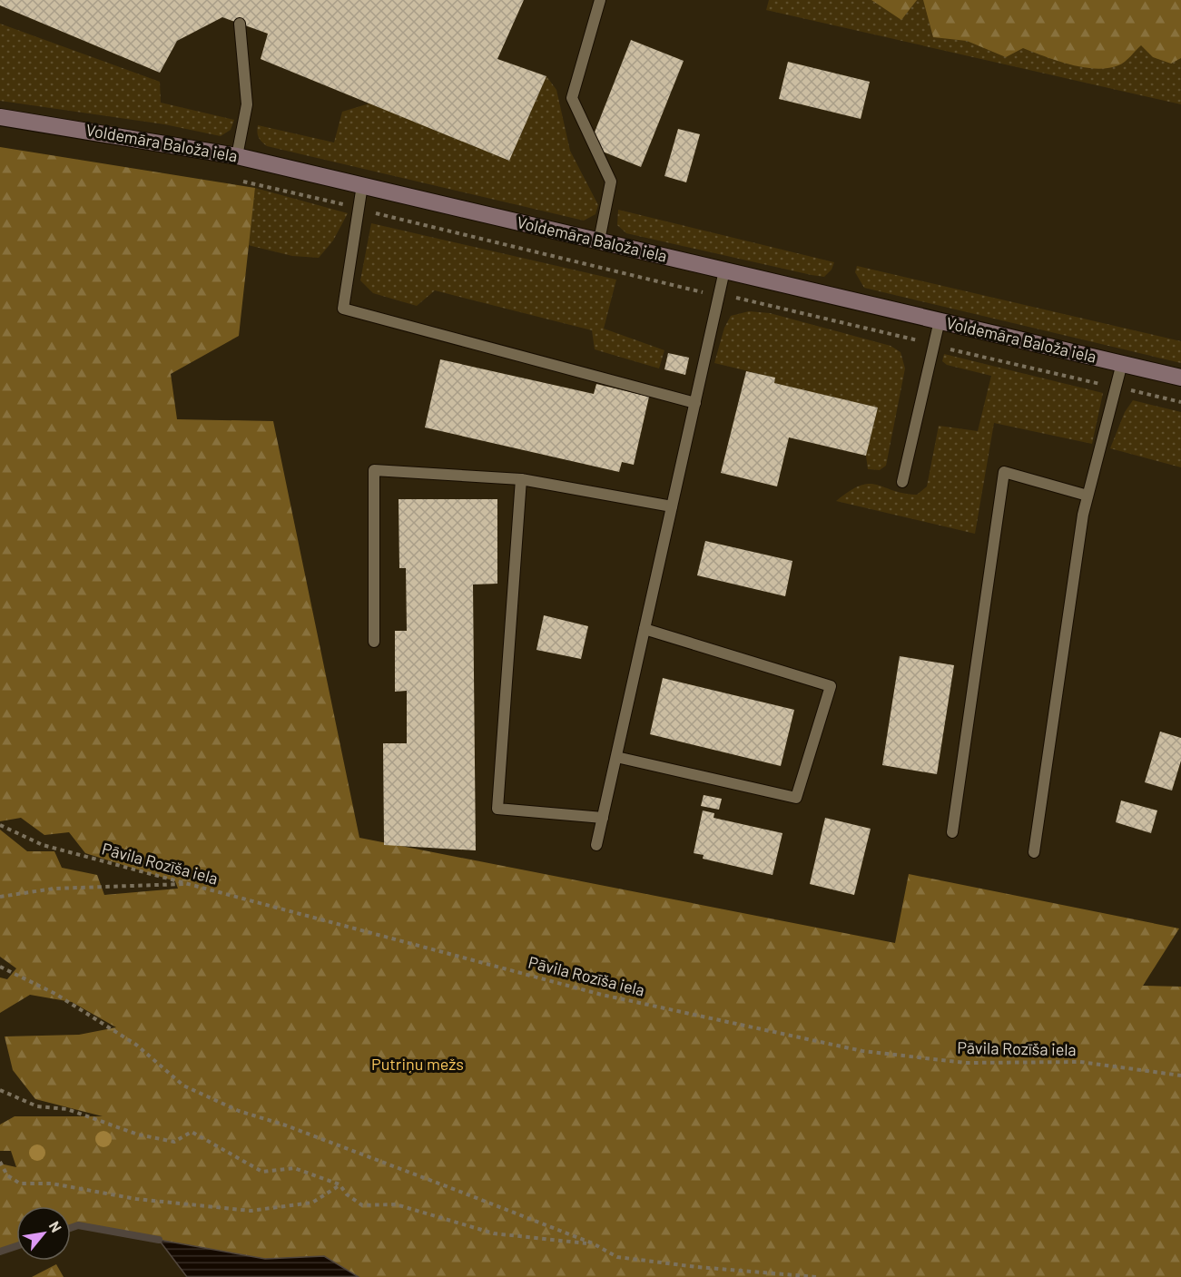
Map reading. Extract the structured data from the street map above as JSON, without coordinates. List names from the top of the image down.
{
  "streets": {
    "main road": ["Voldemāra Baloža iela"],
    "path": ["Pāvila Rozīša iela"]
  },
  "parks": ["Putriņu mežs"],
  "north": "top right"
}
